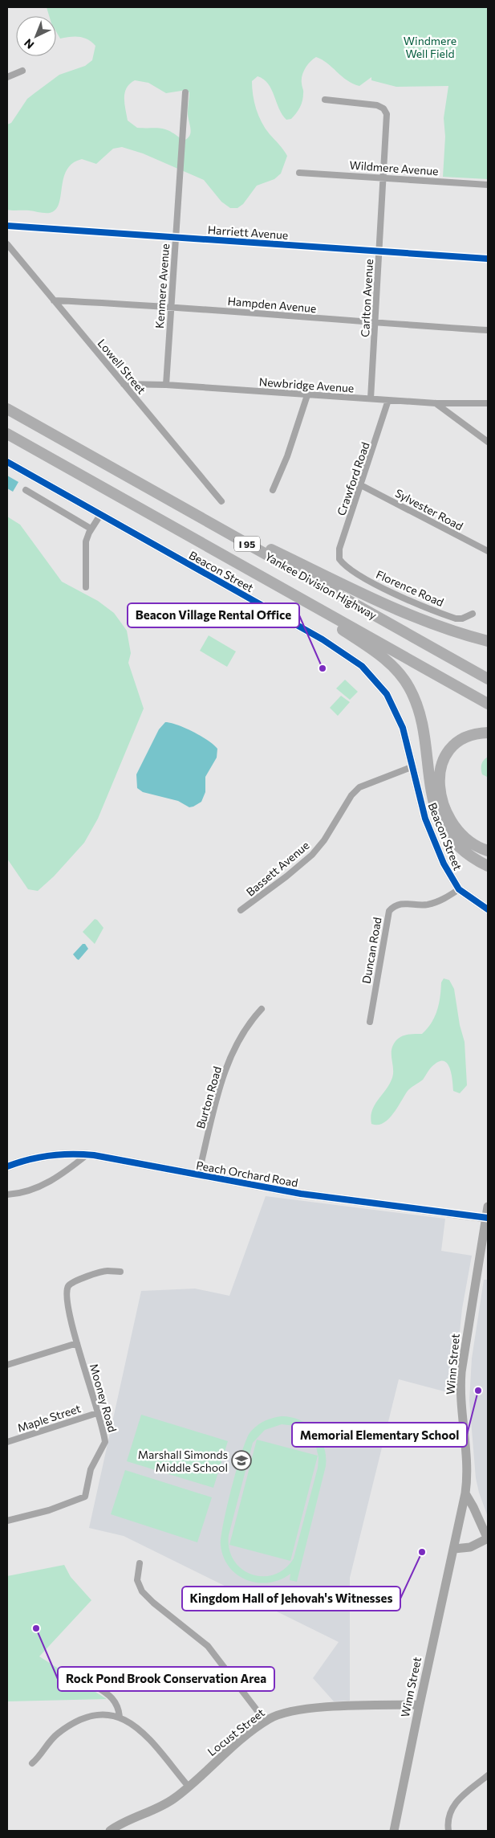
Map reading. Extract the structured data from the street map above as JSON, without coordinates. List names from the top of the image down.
{
  "streets": {
    "highway": ["I 95", "Yankee Division Highway"],
    "street": [
      "Wildmere Avenue",
      "Harriett Avenue",
      "Kenmere Avenue",
      "Carlton Avenue",
      "Hampden Avenue",
      "Lowell Street",
      "Newbridge Avenue",
      "Crawford Road",
      "Sylvester Road",
      "Beacon Street",
      "Florence Road",
      "Bassett Avenue",
      "Duncan Road",
      "Burton Road",
      "Peach Orchard Road",
      "Winn Street",
      "Mooney Road",
      "Maple Street",
      "Locust Street"
    ]
  },
  "crossings": [
    ["Wildmere Avenue", "Carlton Avenue"],
    ["Harriett Avenue", "Kenmere Avenue"],
    ["Harriett Avenue", "Carlton Avenue"],
    ["Kenmere Avenue", "Hampden Avenue"],
    ["Kenmere Avenue", "Newbridge Avenue"],
    ["Carlton Avenue", "Hampden Avenue"],
    ["Carlton Avenue", "Newbridge Avenue"],
    ["Hampden Avenue", "Lowell Street"],
    ["Lowell Street", "Newbridge Avenue"],
    ["Newbridge Avenue", "Crawford Road"],
    ["Crawford Road", "Sylvester Road"],
    ["Crawford Road", "Florence Road"],
    ["Beacon Street", "Bassett Avenue"],
    ["Beacon Street", "Duncan Road"],
    ["Burton Road", "Peach Orchard Road"],
    ["Peach Orchard Road", "Winn Street"],
    ["Winn Street", "Locust Street"],
    ["Mooney Road", "Maple Street"]
  ],
  "parks": ["Windmere Well Field"],
  "places": {
    "other": [
      "Beacon Village Rental Office",
      "Memorial Elementary School",
      "Kingdom Hall of Jehovah's Witnesses",
      "Rock Pond Brook Conservation Area"
    ],
    "school or university": ["Marshall Simonds Middle School"]
  },
  "north": "bottom left"
}
